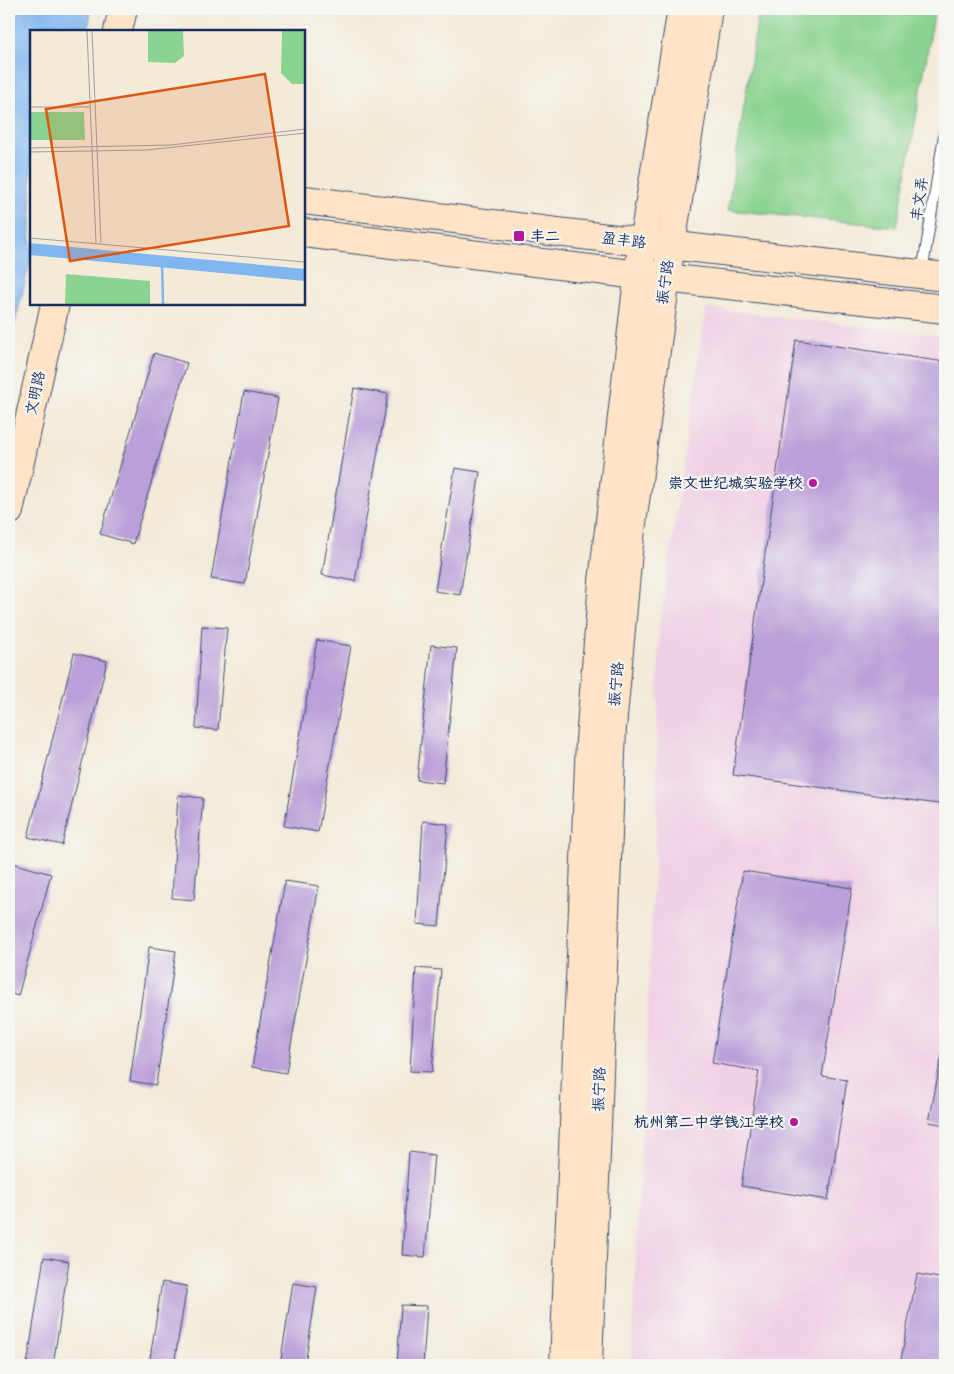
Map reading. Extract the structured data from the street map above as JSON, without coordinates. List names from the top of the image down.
{
  "streets": {
    "street": ["盈丰路", "振宁路", "文明路"],
    "lane": ["丰文弄"]
  },
  "crossings": [
    ["丰文弄", "盈丰路"],
    ["盈丰路", "振宁路"]
  ],
  "places": {
    "transit": ["丰二"],
    "other": ["崇文世纪城实验学校", "杭州第二中学钱江学校"]
  }
}
